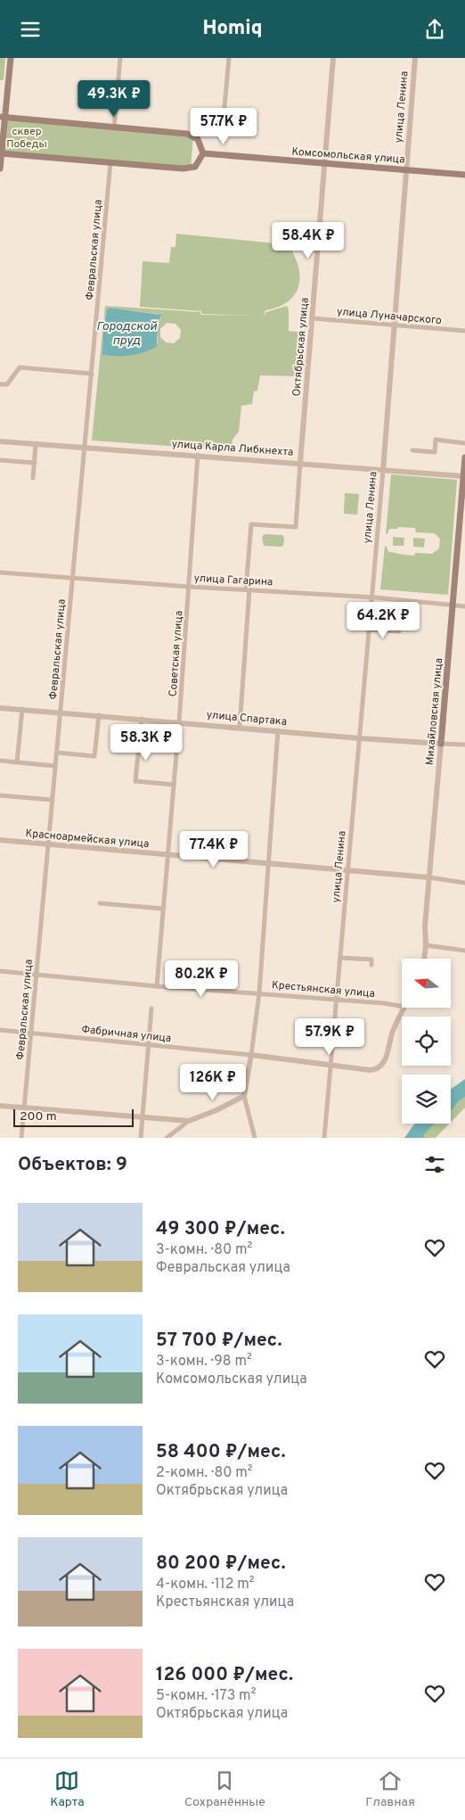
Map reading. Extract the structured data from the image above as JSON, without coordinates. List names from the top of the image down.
{
  "streets": {
    "main road": ["Комсомольская улица", "Михайловская улица"],
    "street": [
      "улица Ленина",
      "Февральская улица",
      "улица Луначарского",
      "Октябрьская улица",
      "улица Карла Либкнехта",
      "улица Гагарина",
      "Советская улица",
      "улица Спартака",
      "Красноармейская улица",
      "Крестьянская улица",
      "Фабричная улица"
    ]
  },
  "crossings": [
    ["улица Ленина", "Комсомольская улица"],
    ["улица Ленина", "улица Луначарского"],
    ["улица Ленина", "улица Карла Либкнехта"],
    ["улица Ленина", "улица Гагарина"],
    ["улица Ленина", "улица Спартака"],
    ["улица Ленина", "Красноармейская улица"],
    ["улица Ленина", "Крестьянская улица"],
    ["Комсомольская улица", "Октябрьская улица"],
    ["Февральская улица", "улица Карла Либкнехта"],
    ["Февральская улица", "улица Гагарина"],
    ["Февральская улица", "улица Спартака"],
    ["Февральская улица", "Красноармейская улица"],
    ["Февральская улица", "Крестьянская улица"],
    ["Февральская улица", "Фабричная улица"],
    ["улица Луначарского", "Октябрьская улица"],
    ["Октябрьская улица", "улица Карла Либкнехта"],
    ["Октябрьская улица", "улица Гагарина"],
    ["Октябрьская улица", "улица Спартака"],
    ["улица Карла Либкнехта", "Советская улица"],
    ["улица Карла Либкнехта", "Михайловская улица"],
    ["улица Гагарина", "Советская улица"],
    ["улица Гагарина", "Михайловская улица"],
    ["Советская улица", "улица Спартака"],
    ["Советская улица", "Красноармейская улица"],
    ["Советская улица", "Крестьянская улица"],
    ["Михайловская улица", "улица Спартака"],
    ["Михайловская улица", "Красноармейская улица"]
  ],
  "water": ["Городской пруд"],
  "parks": ["сквер Победы"],
  "scale_bar": "200 m",
  "north": "left",
  "page": {
    "header": "Homiq",
    "price": [
      "49.3K ₽",
      "57.7K ₽",
      "58.4K ₽",
      "64.2K ₽",
      "58.3K ₽",
      "77.4K ₽",
      "80.2K ₽",
      "57.9K ₽",
      "126K ₽"
    ],
    "scale": "200 m",
    "heading": "Объектов: 9",
    "list": [
      {
        "name": "49 300 ₽/мес.",
        "note": "3-комн. · 80 m² · Февральская улица"
      },
      {
        "name": "57 700 ₽/мес.",
        "note": "3-комн. · 98 m² · Комсомольская улица"
      },
      {
        "name": "58 400 ₽/мес.",
        "note": "2-комн. · 80 m² · Октябрьская улица"
      },
      {
        "name": "80 200 ₽/мес.",
        "note": "4-комн. · 112 m² · Крестьянская улица"
      },
      {
        "name": "126 000 ₽/мес.",
        "note": "5-комн. · 173 m² · Октябрьская улица"
      }
    ],
    "tabs": ["Карта", "Сохранённые", "Главная"]
  }
}
